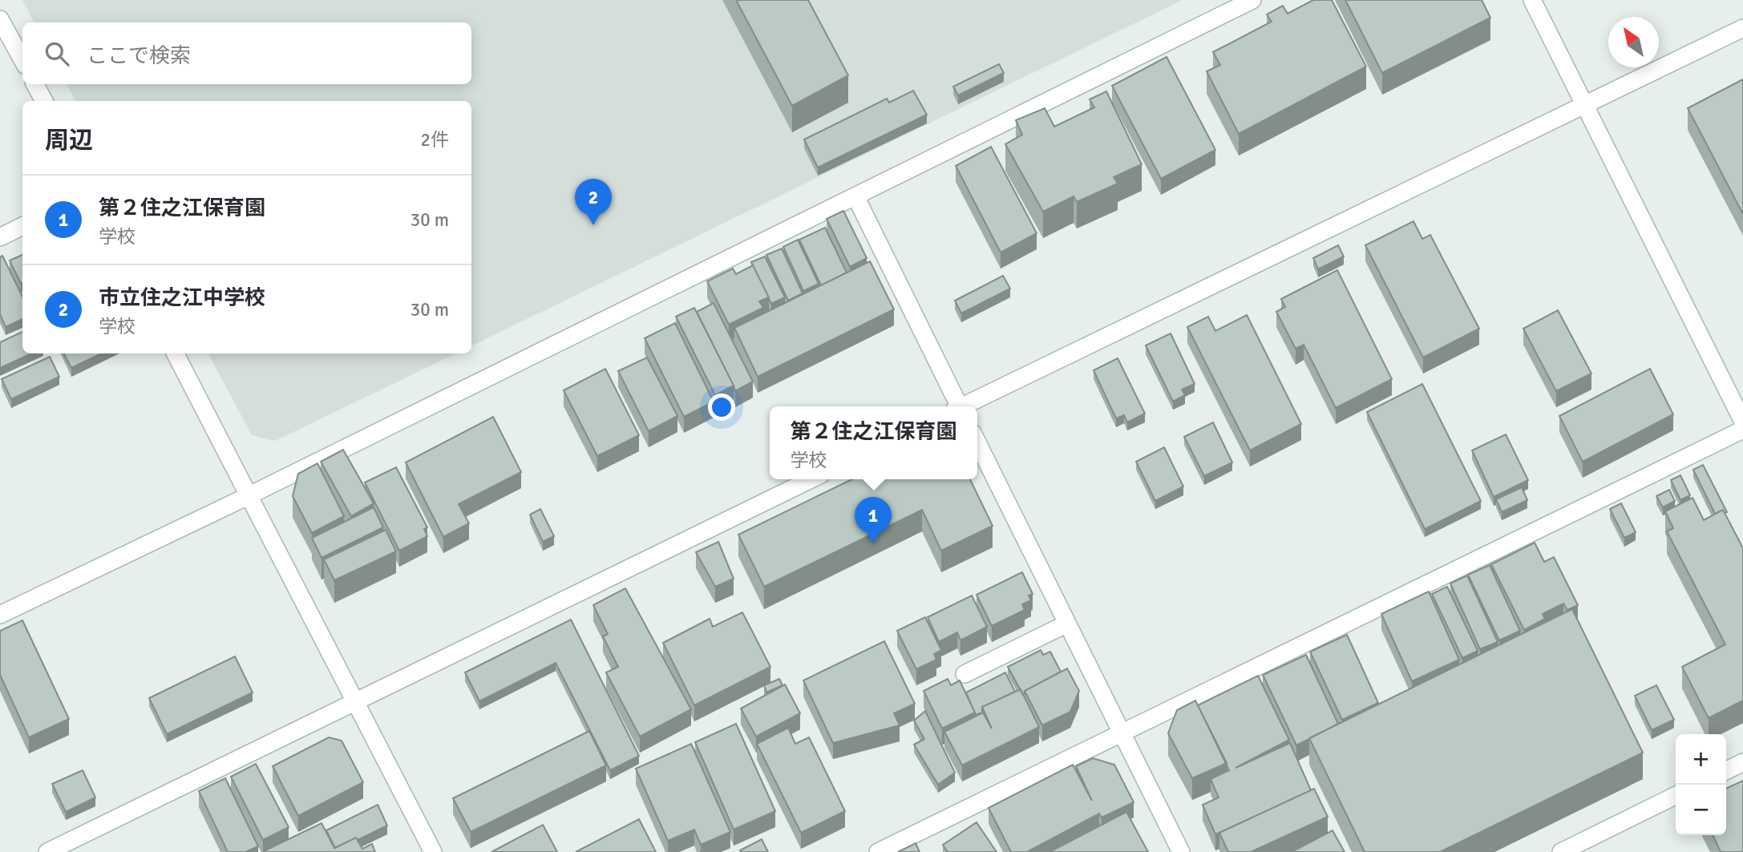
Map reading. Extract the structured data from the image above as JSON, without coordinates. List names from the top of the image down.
{
  "north": "top left",
  "page": {
    "search": "ここで検索",
    "heading": ["周辺", "2件"],
    "list": [
      {
        "mark": "1",
        "name": "第２住之江保育園",
        "note": "学校",
        "value": "30 m"
      },
      {
        "mark": "2",
        "name": "市立住之江中学校",
        "note": "学校",
        "value": "30 m"
      }
    ],
    "pins": ["2", "1"],
    "popup": ["第２住之江保育園", "学校"],
    "map_buttons": ["+", "−"]
  }
}
